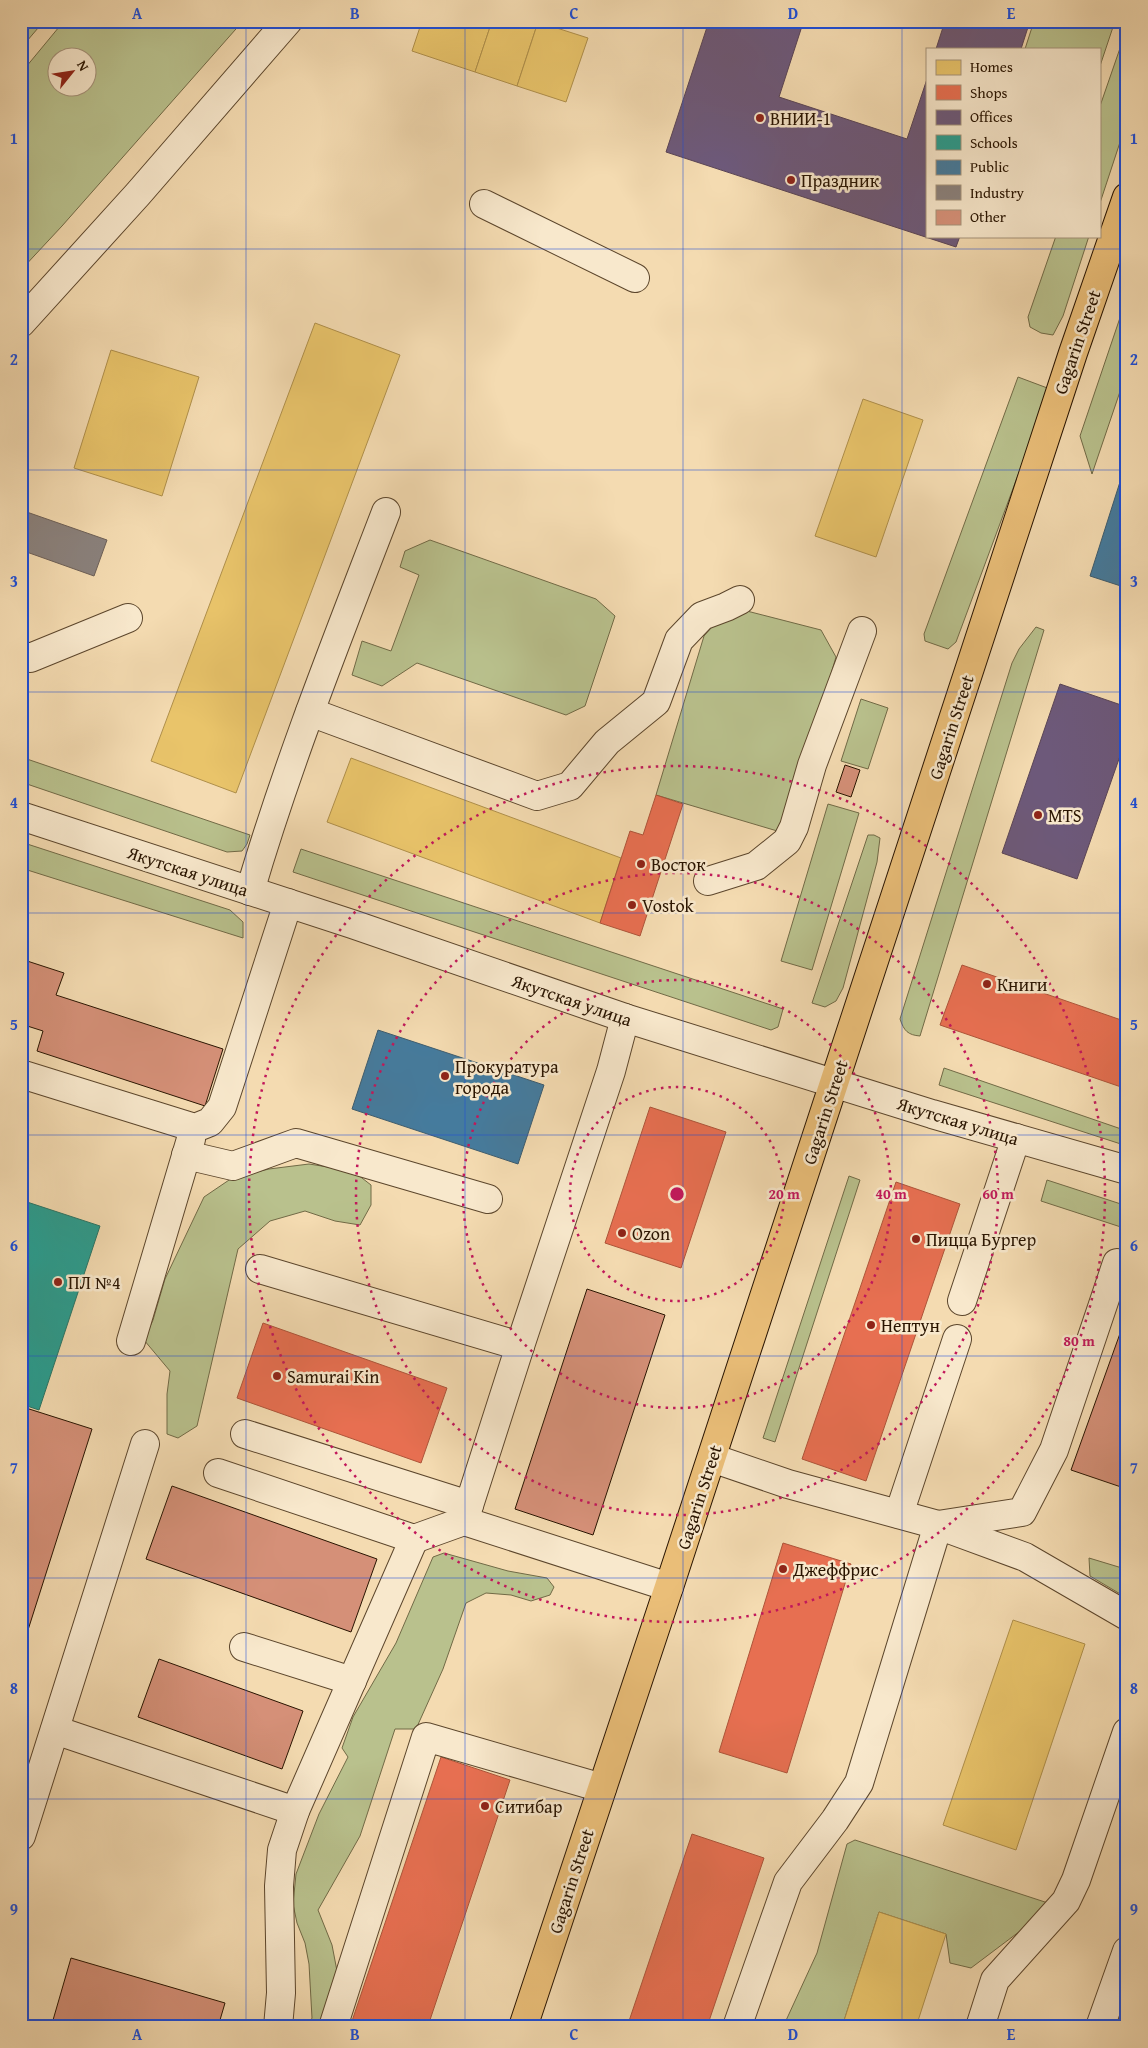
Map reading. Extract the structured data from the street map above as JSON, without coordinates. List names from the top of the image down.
{
  "streets": {
    "main road": ["Gagarin Street"],
    "street": ["Якутская улица"]
  },
  "crossings": [
    ["Gagarin Street", "Якутская улица"]
  ],
  "places": [
    "ВНИИ-1",
    "Праздник",
    "MTS",
    "Восток",
    "Vostok",
    "Книги",
    "Прокуратура города",
    "Ozon",
    "Пицца Бургер",
    "ПЛ №4",
    "Нептун",
    "Samurai Kin",
    "Джеффрис",
    "Ситибар"
  ],
  "legend": [
    "Homes",
    "Shops",
    "Offices",
    "Schools",
    "Public",
    "Industry",
    "Other"
  ],
  "north": "top right",
  "grid": {
    "columns": [
      "A",
      "B",
      "C",
      "D",
      "E"
    ],
    "rows": [
      "1",
      "2",
      "3",
      "4",
      "5",
      "6",
      "7",
      "8",
      "9"
    ]
  },
  "rings": [
    "20 m",
    "40 m",
    "60 m",
    "80 m"
  ]
}
